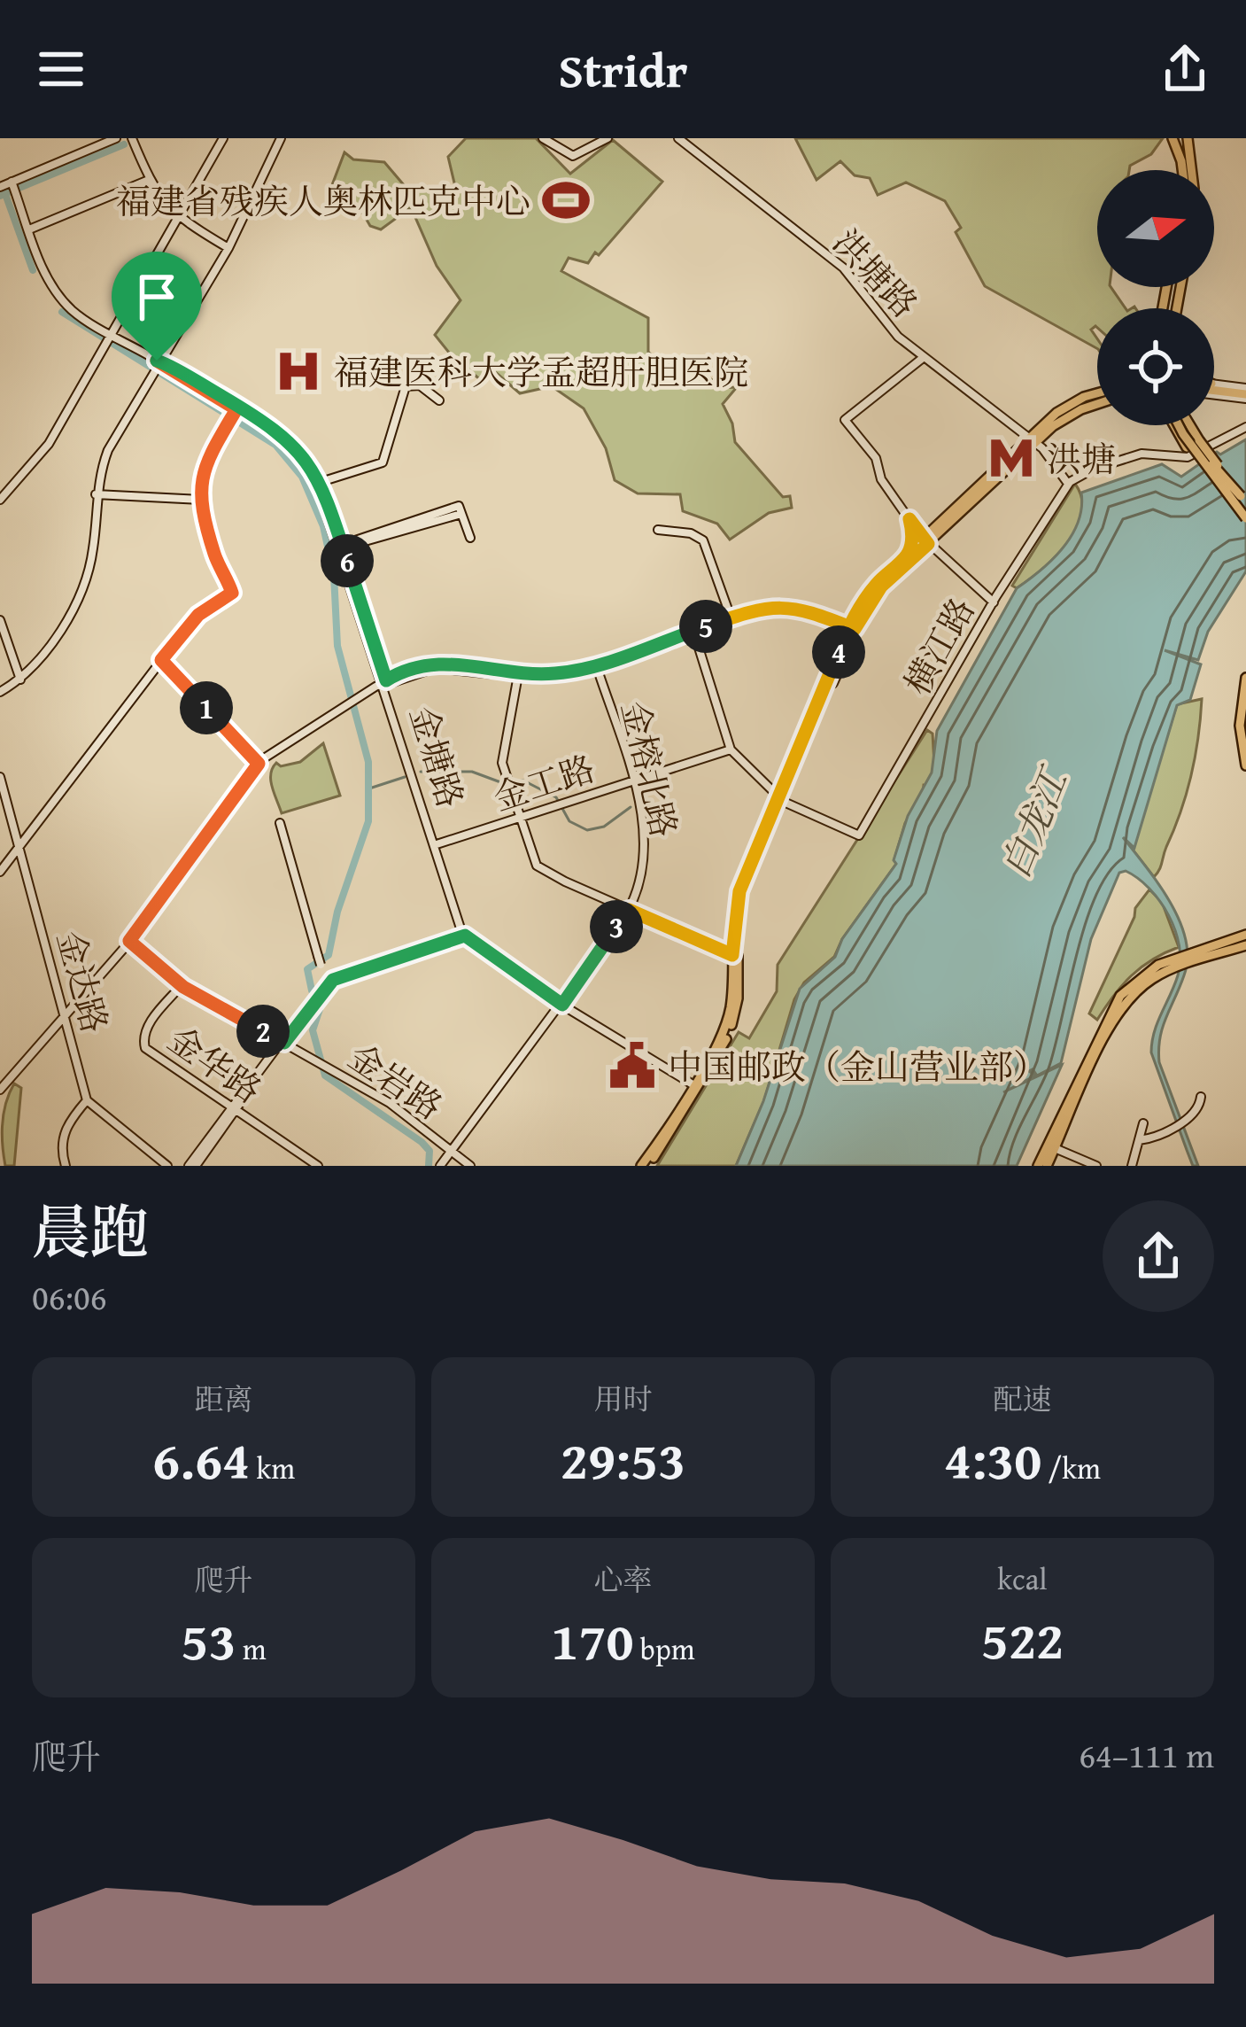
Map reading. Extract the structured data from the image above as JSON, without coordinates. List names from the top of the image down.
{
  "streets": {
    "street": [
      "洪塘路",
      "横江路",
      "金塘路",
      "金榕北路",
      "金工路",
      "金达路",
      "金华路",
      "金岩路"
    ]
  },
  "crossings": [
    ["洪塘路", "横江路"],
    ["金塘路", "金工路"],
    ["金榕北路", "金工路"],
    ["金榕北路", "金岩路"],
    ["金华路", "金岩路"]
  ],
  "water": ["白龙江"],
  "places": {
    "sports": ["福建省残疾人奥林匹克中心"],
    "hospital": ["福建医科大学孟超肝胆医院"],
    "metro station": ["洪塘"],
    "public building": ["中国邮政（金山营业部）"]
  },
  "north": "right",
  "page": {
    "header": "Stridr",
    "pins": [
      "6",
      "5",
      "4",
      "1",
      "3",
      "2"
    ],
    "heading": ["晨跑", "06:06"],
    "stats": [
      ["距离", "6.64 km"],
      ["用时", "29:53"],
      ["配速", "4:30 /km"],
      ["爬升", "53 m"],
      ["心率", "170 bpm"],
      ["kcal", "522"]
    ],
    "chart": ["爬升", "64–111 m"]
  }
}
